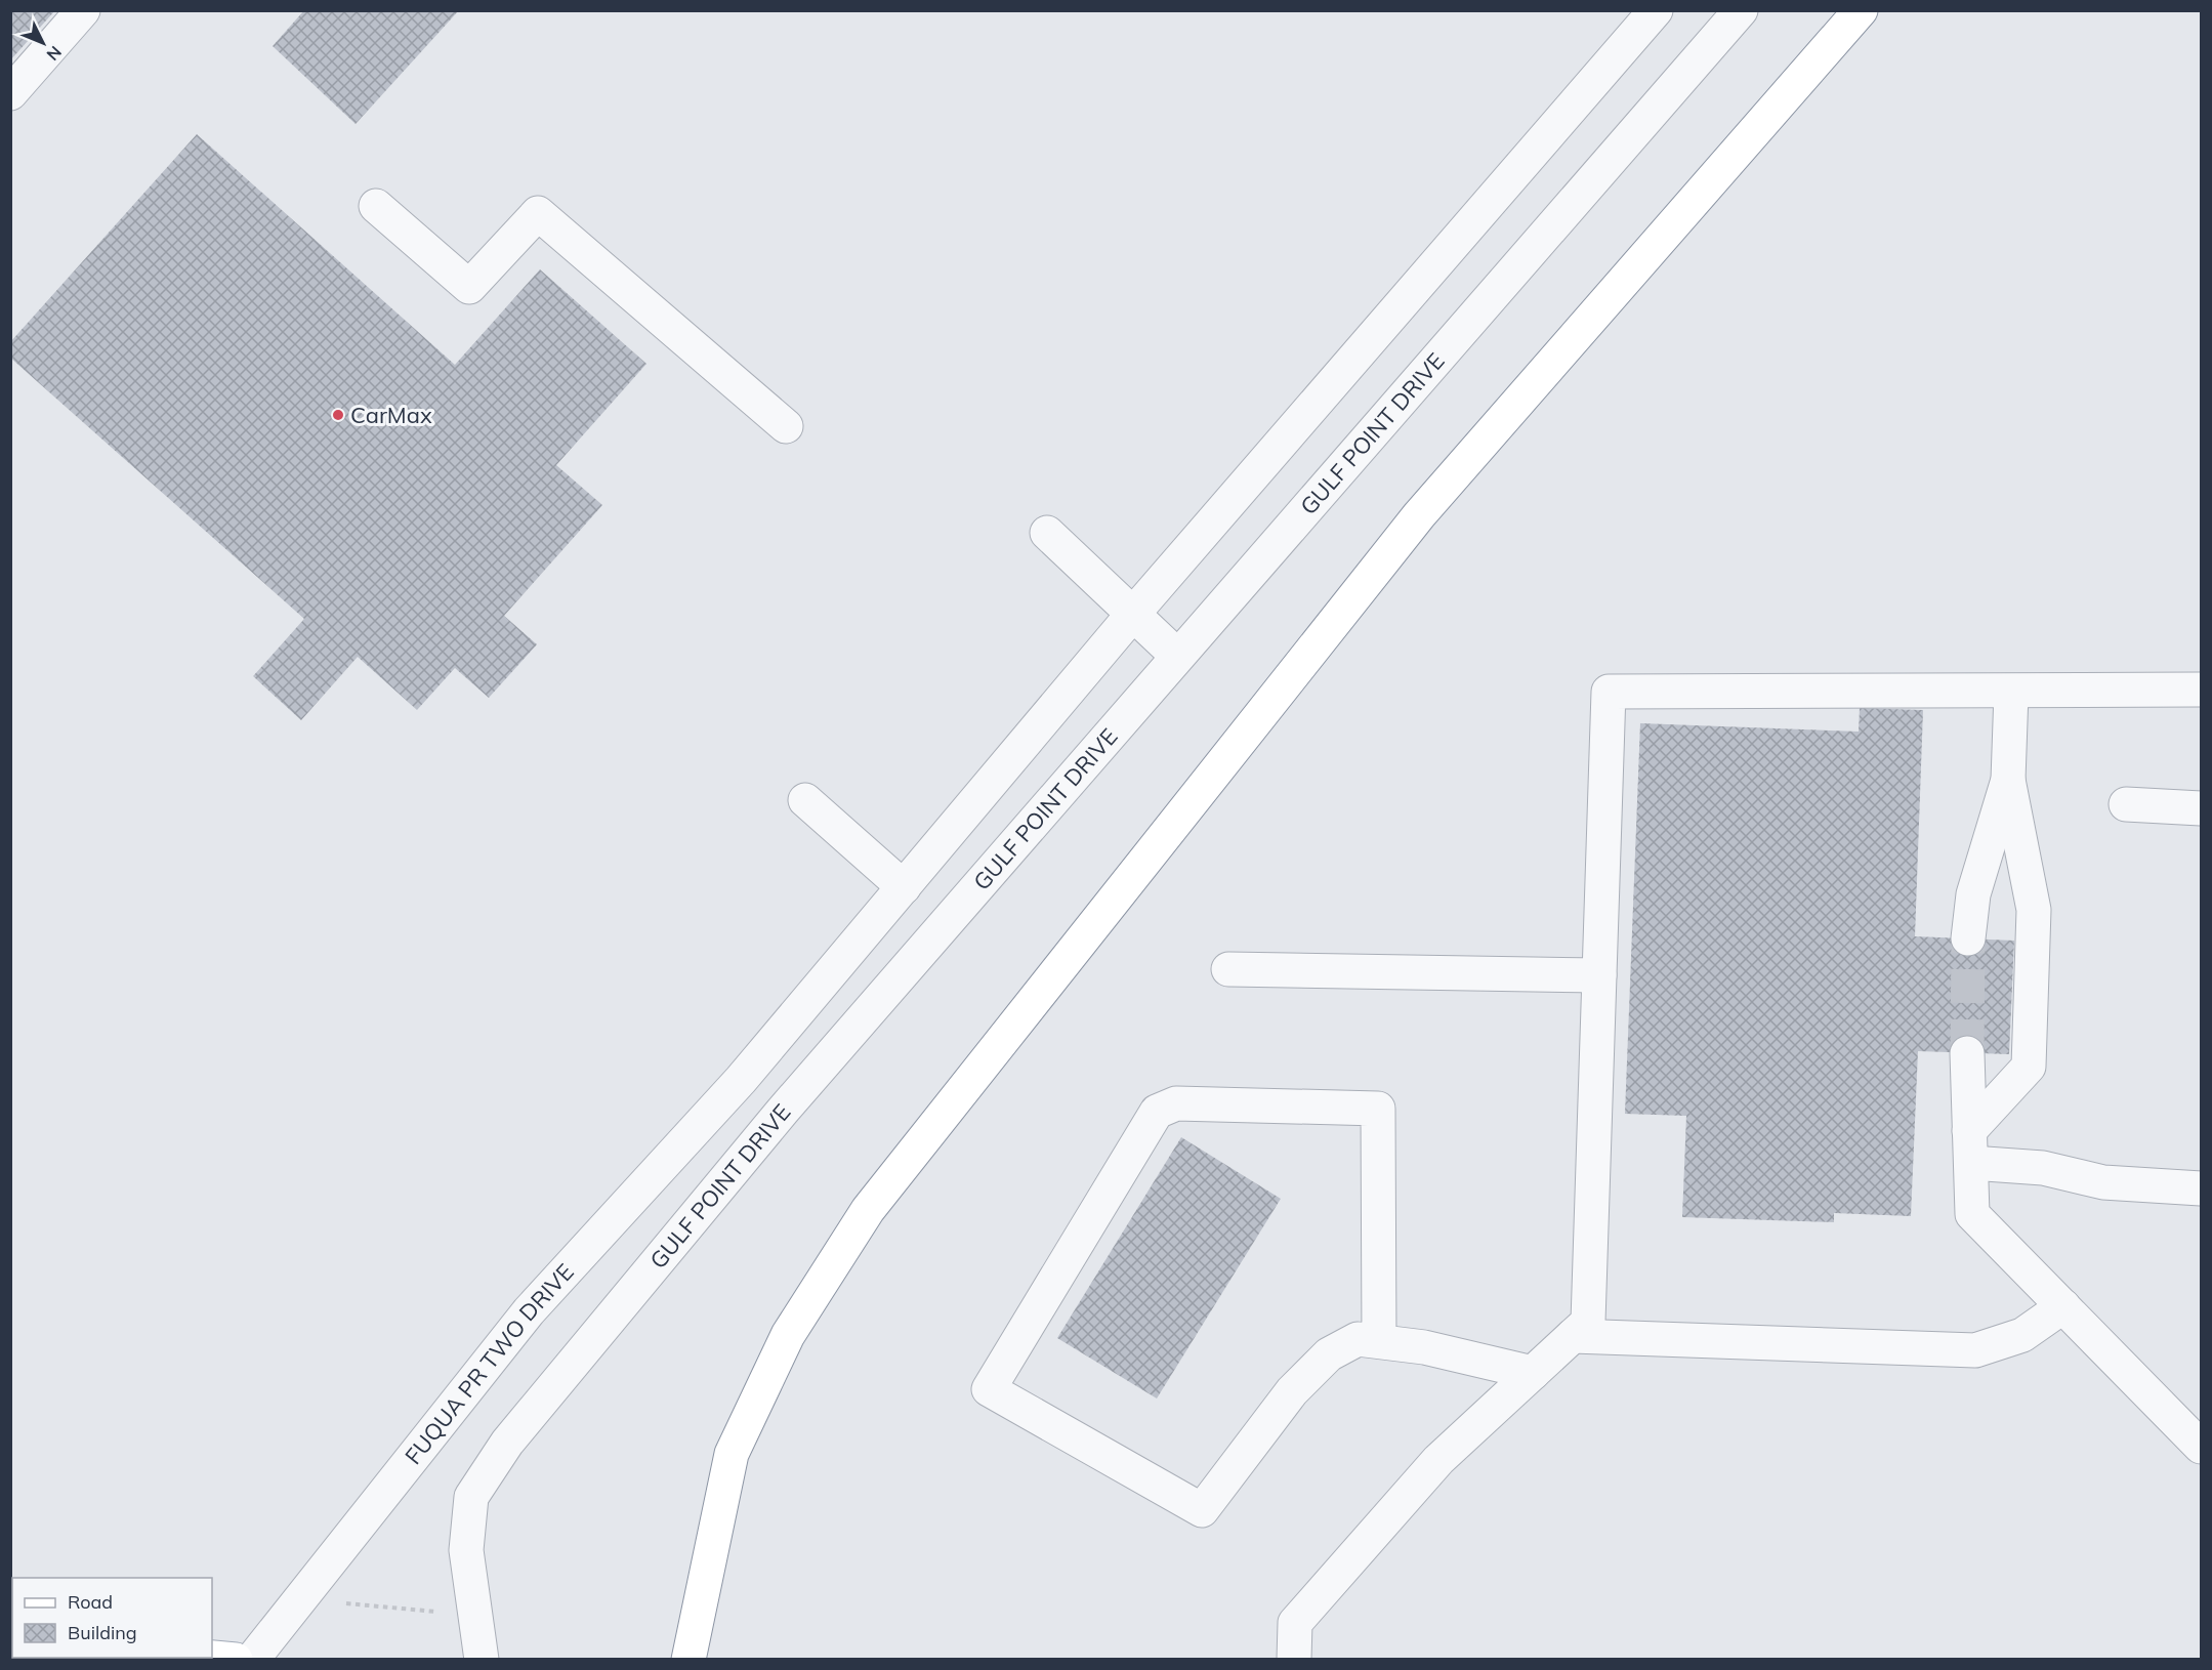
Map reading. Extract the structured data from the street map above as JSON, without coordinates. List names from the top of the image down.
{
  "streets": {
    "street": ["GULF POINT DRIVE", "FUQUA PR TWO DRIVE"]
  },
  "places": ["CarMax"],
  "legend": ["Road", "Building"],
  "north": "bottom right"
}
